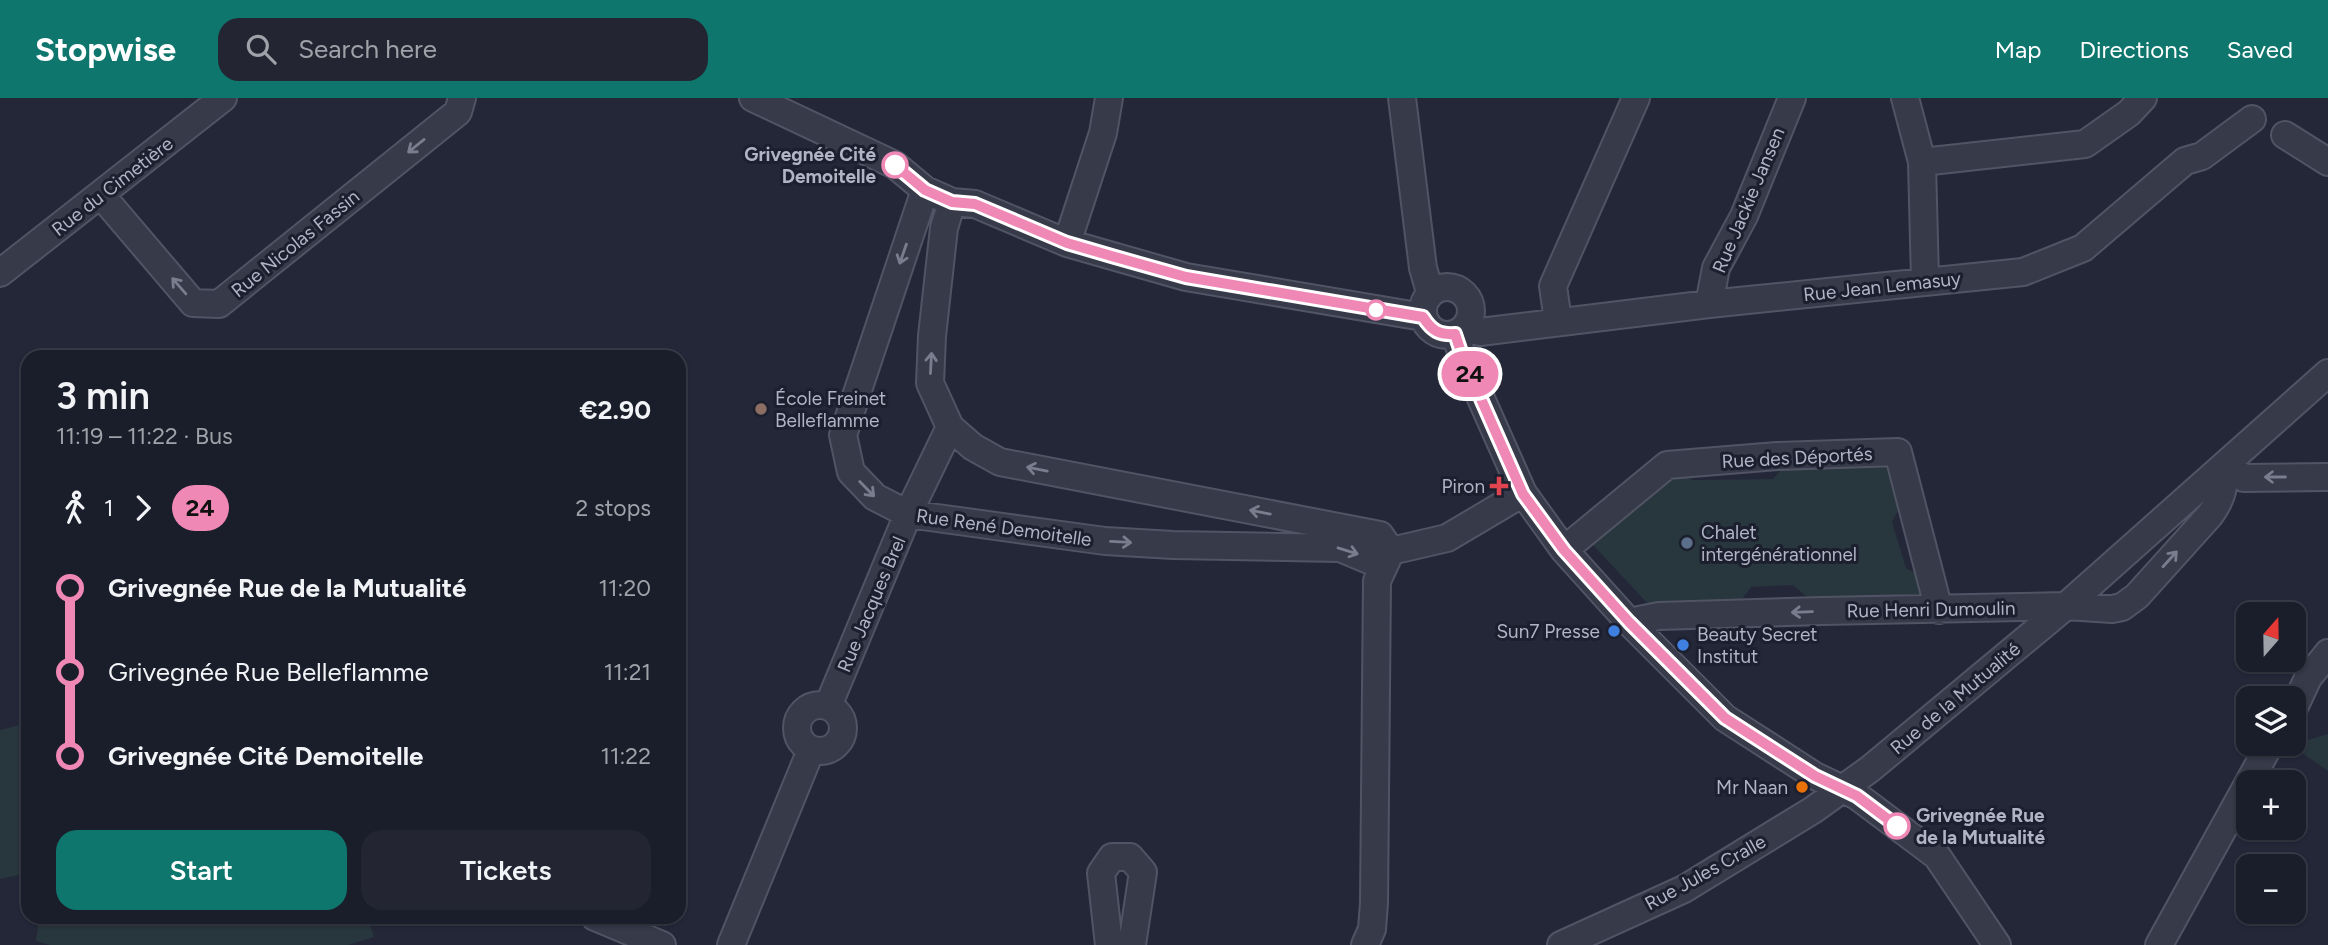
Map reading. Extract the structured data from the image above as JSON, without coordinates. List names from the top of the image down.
{
  "streets": {
    "street": [
      "Rue du Cimetière",
      "Rue Jackie Jansen",
      "Rue Nicolas Fassin",
      "Rue Jean Lemasuy",
      "Rue des Déportés",
      "Rue René Demoitelle",
      "Rue Jacques Brel",
      "Rue Henri Dumoulin",
      "Rue de la Mutualité",
      "Rue Jules Cralle"
    ]
  },
  "crossings": [
    ["Rue du Cimetière", "Rue Nicolas Fassin"],
    ["Rue Jackie Jansen", "Rue Jean Lemasuy"],
    ["Rue des Déportés", "Rue Henri Dumoulin"],
    ["Rue René Demoitelle", "Rue Jacques Brel"],
    ["Rue Henri Dumoulin", "Rue de la Mutualité"],
    ["Rue de la Mutualité", "Rue Jules Cralle"]
  ],
  "one_way": ["Rue Henri Dumoulin"],
  "places": {
    "other": [
      "Grivegnée Cité Demoitelle",
      "École Freinet Belleflamme",
      "Chalet intergénérationnel",
      "Sun7 Presse",
      "Beauty Secret Institut",
      "Mr Naan",
      "Grivegnée Rue de la Mutualité"
    ],
    "health": ["Piron"]
  },
  "lines": ["bus line 24"],
  "north": "top",
  "page": {
    "header": "Stopwise",
    "search": "Search here",
    "nav": ["Map", "Directions", "Saved"],
    "on_map": "24",
    "heading": ["3 min", "11:19 – 11:22 · Bus", "€2.90"],
    "legs": ["1", "24", "2 stops"],
    "list": [
      {
        "name": "Grivegnée Rue de la Mutualité",
        "value": "11:20"
      },
      {
        "name": "Grivegnée Rue Belleflamme",
        "value": "11:21"
      },
      {
        "name": "Grivegnée Cité Demoitelle",
        "value": "11:22"
      }
    ],
    "map_buttons": ["+", "−"],
    "buttons": ["Start", "Tickets"]
  }
}
